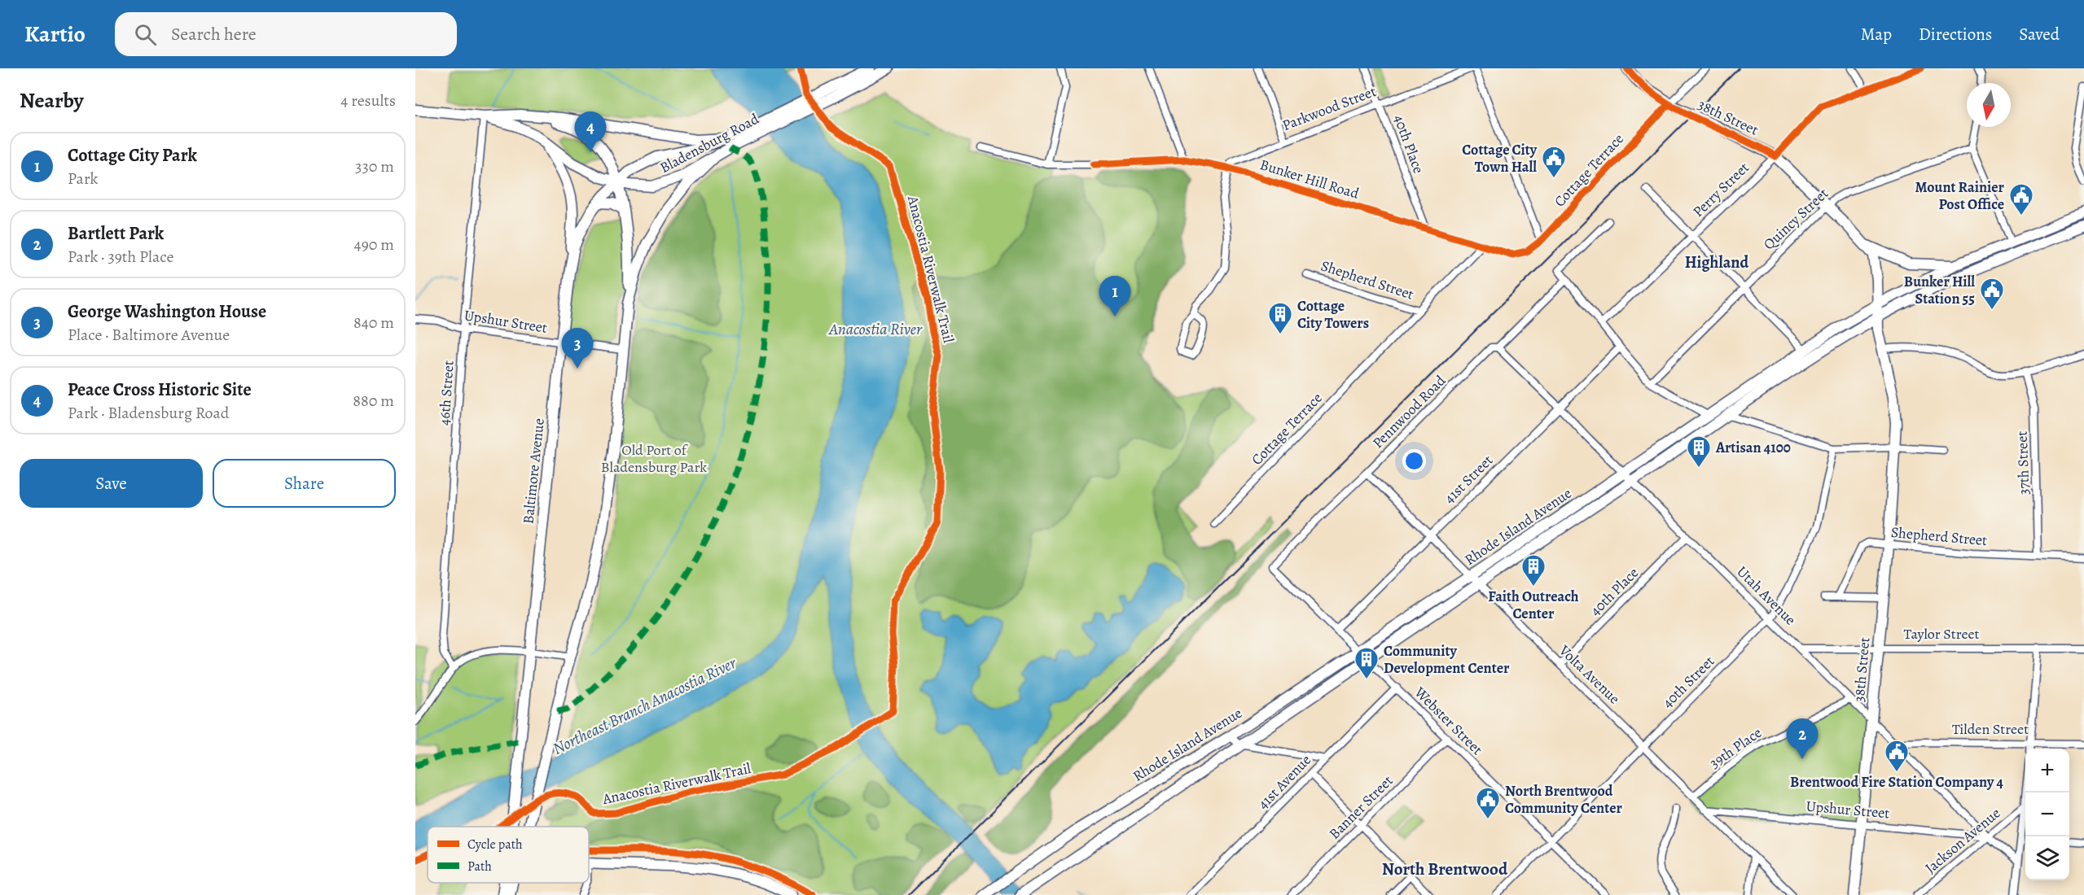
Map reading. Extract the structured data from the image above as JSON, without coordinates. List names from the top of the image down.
{
  "streets": {
    "main road": [
      "38th Street",
      "Bladensburg Road",
      "Baltimore Avenue",
      "Rhode Island Avenue"
    ],
    "street": [
      "Parkwood Street",
      "40th Place",
      "Cottage Terrace",
      "Bunker Hill Road",
      "Perry Street",
      "Quincy Street",
      "Shepherd Street",
      "Upshur Street",
      "46th Street",
      "Pennwood Road",
      "37th Street",
      "41st Street",
      "Utah Avenue",
      "Taylor Street",
      "Volta Avenue",
      "40th Street",
      "Webster Street",
      "Tilden Street",
      "39th Place",
      "41st Avenue",
      "Banner Street",
      "Jackson Avenue"
    ],
    "cycle path": ["Anacostia Riverwalk Trail"]
  },
  "crossings": [
    ["Parkwood Street", "40th Place"],
    ["Parkwood Street", "Bunker Hill Road"],
    ["38th Street", "Cottage Terrace"],
    ["38th Street", "Perry Street"],
    ["38th Street", "Quincy Street"],
    ["38th Street", "Shepherd Street"],
    ["38th Street", "Upshur Street"],
    ["38th Street", "Rhode Island Avenue"],
    ["38th Street", "Utah Avenue"],
    ["38th Street", "Taylor Street"],
    ["Bladensburg Road", "46th Street"],
    ["Bladensburg Road", "Baltimore Avenue"],
    ["40th Place", "Bunker Hill Road"],
    ["40th Place", "Utah Avenue"],
    ["40th Place", "Volta Avenue"],
    ["Cottage Terrace", "Bunker Hill Road"],
    ["Cottage Terrace", "Shepherd Street"],
    ["Shepherd Street", "37th Street"],
    ["Upshur Street", "46th Street"],
    ["Upshur Street", "Baltimore Avenue"],
    ["Upshur Street", "Utah Avenue"],
    ["Upshur Street", "Volta Avenue"],
    ["Upshur Street", "Jackson Avenue"],
    ["Pennwood Road", "Utah Avenue"],
    ["Pennwood Road", "Volta Avenue"],
    ["Pennwood Road", "Webster Street"],
    ["41st Street", "Utah Avenue"],
    ["41st Street", "Volta Avenue"],
    ["41st Street", "Webster Street"],
    ["Rhode Island Avenue", "Utah Avenue"],
    ["Rhode Island Avenue", "Volta Avenue"],
    ["Rhode Island Avenue", "Webster Street"],
    ["Utah Avenue", "Taylor Street"],
    ["Utah Avenue", "40th Street"],
    ["Utah Avenue", "Tilden Street"],
    ["Utah Avenue", "39th Place"],
    ["Utah Avenue", "Jackson Avenue"],
    ["Volta Avenue", "40th Street"],
    ["Volta Avenue", "39th Place"],
    ["40th Street", "Webster Street"],
    ["Webster Street", "41st Avenue"],
    ["Webster Street", "Banner Street"]
  ],
  "districts": ["Highland", "North Brentwood"],
  "water": ["Anacostia River", "Northeast Branch Anacostia River"],
  "parks": ["Old Port of Bladensburg Park"],
  "places": {
    "public building": [
      "Cottage City Town Hall",
      "Mount Rainier Post Office",
      "Bunker Hill Station 55",
      "Brentwood Fire Station Company 4",
      "North Brentwood Community Center"
    ],
    "building": [
      "Cottage City Towers",
      "Artisan 4100",
      "Faith Outreach Center",
      "Community Development Center"
    ]
  },
  "legend": ["Cycle path", "Path"],
  "north": "bottom",
  "page": {
    "header": "Kartio",
    "search": "Search here",
    "nav": ["Map", "Directions", "Saved"],
    "heading": ["Nearby", "4 results"],
    "pins": [
      "4",
      "1",
      "3",
      "2"
    ],
    "list": [
      {
        "mark": "1",
        "name": "Cottage City Park",
        "note": "Park",
        "value": "330 m"
      },
      {
        "mark": "2",
        "name": "Bartlett Park",
        "note": "Park · 39th Place",
        "value": "490 m"
      },
      {
        "mark": "3",
        "name": "George Washington House",
        "note": "Place · Baltimore Avenue",
        "value": "840 m"
      },
      {
        "mark": "4",
        "name": "Peace Cross Historic Site",
        "note": "Park · Bladensburg Road",
        "value": "880 m"
      }
    ],
    "buttons": ["Save", "Share"],
    "map_buttons": ["+", "−"]
  }
}
